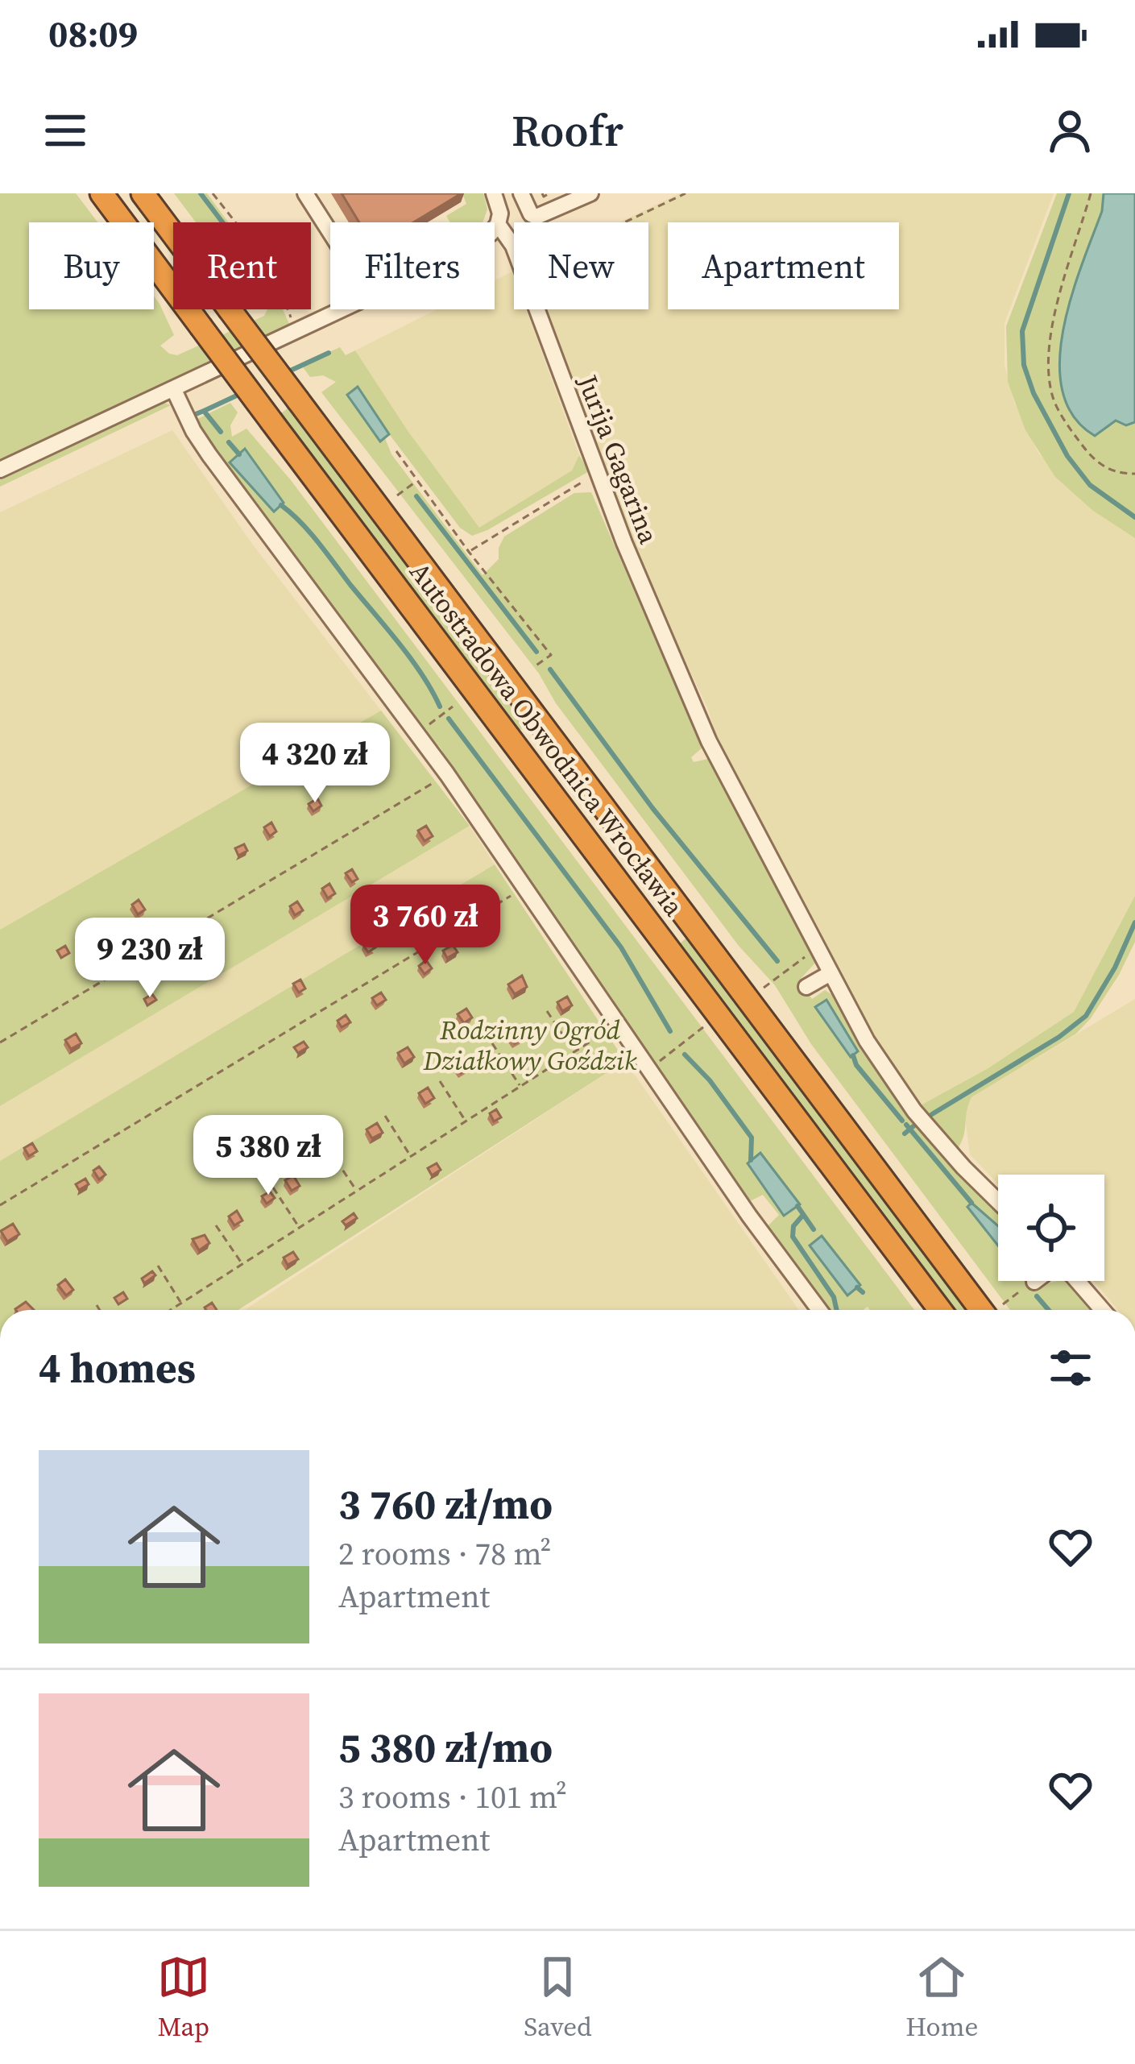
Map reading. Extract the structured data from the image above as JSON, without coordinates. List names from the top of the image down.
{
  "streets": {
    "highway": ["Autostradowa Obwodnica Wrocławia"],
    "street": ["Jurija Gagarina"]
  },
  "parks": ["Rodzinny Ogród Działkowy Goździk"],
  "page": {
    "status": "08:09",
    "header": "Roofr",
    "chip": [
      "Buy",
      "Rent",
      "Filters",
      "New",
      "Apartment"
    ],
    "price": [
      "4 320 zł",
      "3 760 zł",
      "9 230 zł",
      "5 380 zł"
    ],
    "heading": "4 homes",
    "list": [
      {
        "name": "3 760 zł/mo",
        "note": "2 rooms · 78 m² · Apartment"
      },
      {
        "name": "5 380 zł/mo",
        "note": "3 rooms · 101 m² · Apartment"
      }
    ],
    "tabs": ["Map", "Saved", "Home"]
  }
}
